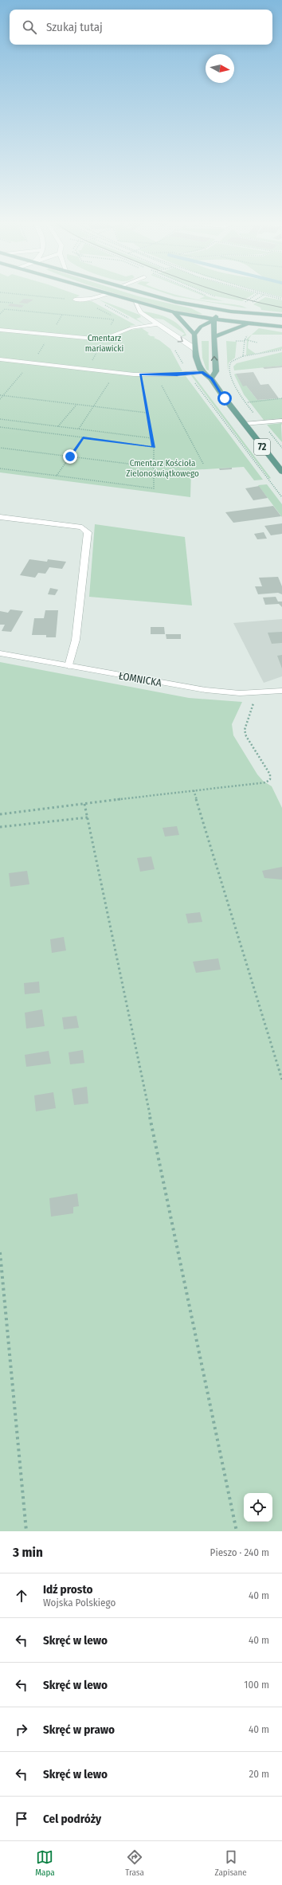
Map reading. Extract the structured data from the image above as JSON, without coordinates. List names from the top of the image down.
{
  "streets": {
    "main road": ["72"],
    "street": ["ŁOMNICKA"]
  },
  "parks": ["Cmentarz mariawicki", "Cmentarz Kościoła Zielonoświątkowego"],
  "north": "right",
  "page": {
    "search": "Szukaj tutaj",
    "heading": ["3 min", "Pieszo · 240 m"],
    "list": [
      ["Idź prosto", "Wojska Polskiego", "40 m"],
      ["Skręć w lewo", "40 m"],
      ["Skręć w lewo", "100 m"],
      ["Skręć w prawo", "40 m"],
      ["Skręć w lewo", "20 m"],
      "Cel podróży"
    ],
    "nav": ["Mapa", "Trasa", "Zapisane"]
  }
}
